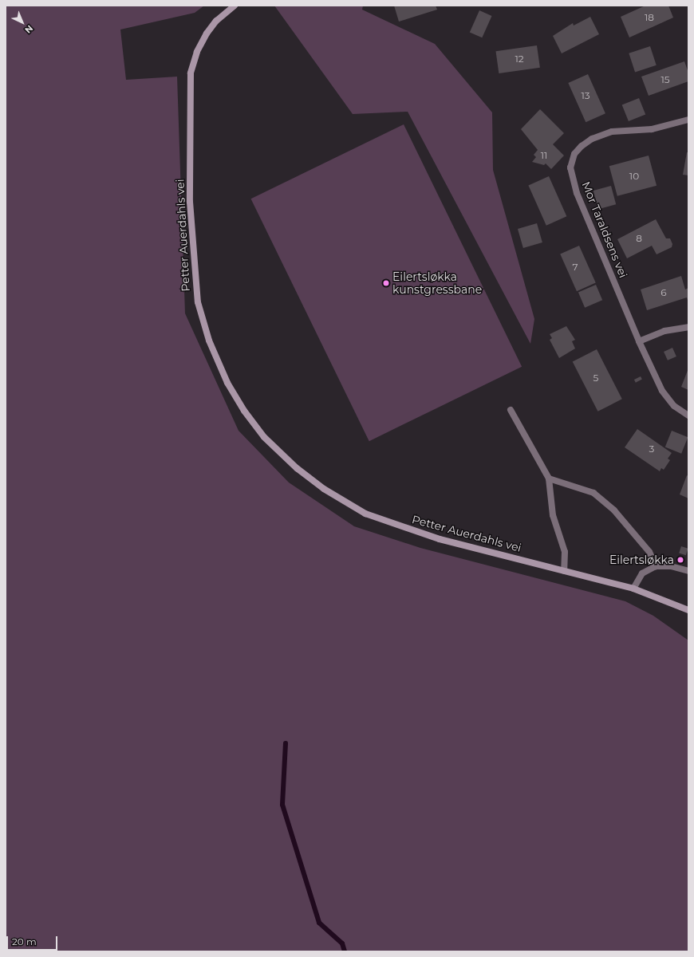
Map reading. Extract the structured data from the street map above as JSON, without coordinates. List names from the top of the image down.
{
  "streets": {
    "street": ["Mor Taraldsens vei", "Petter Auerdahls vei"]
  },
  "places": ["Eilertsløkka kunstgressbane", "Eilertsløkka"],
  "house_numbers": [
    "18",
    "12",
    "15",
    "13",
    "11",
    "10",
    "8",
    "7",
    "6",
    "5",
    "3"
  ],
  "scale_bar": "20 m",
  "north": "bottom right"
}
